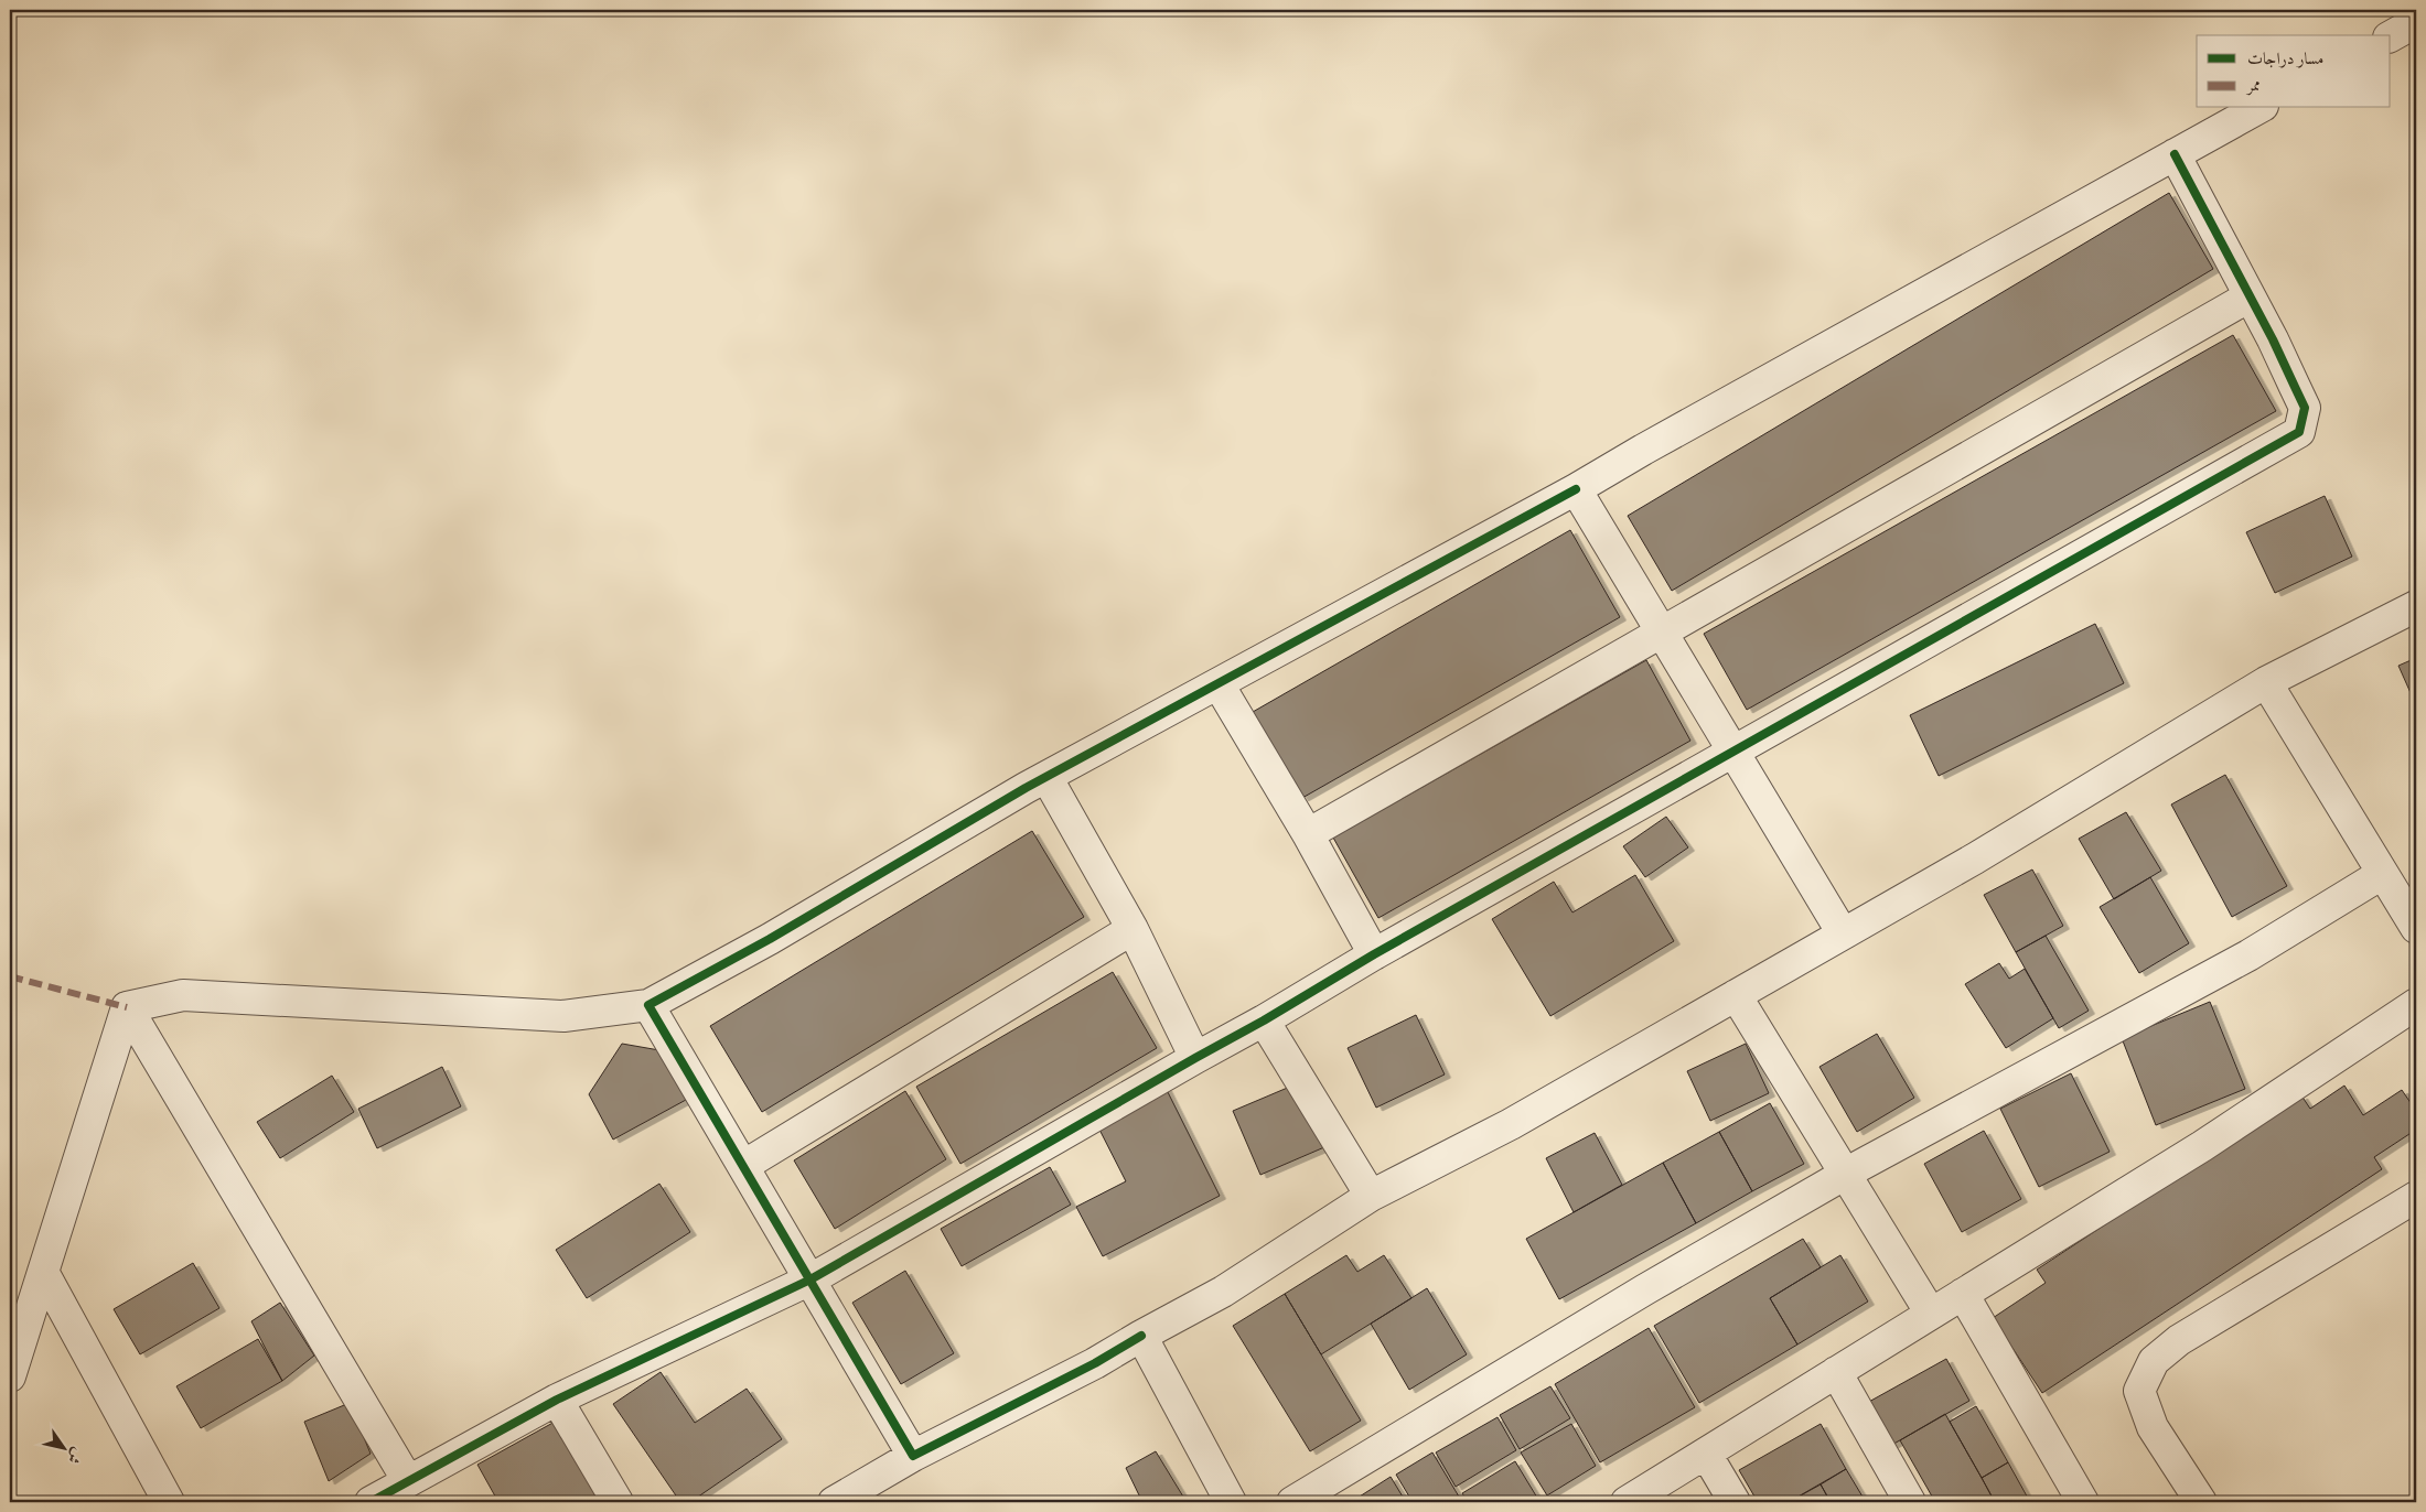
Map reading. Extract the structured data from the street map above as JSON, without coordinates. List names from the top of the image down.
{
  "legend": ["مسار دراجات", "ممر"],
  "north": "bottom right"
}
